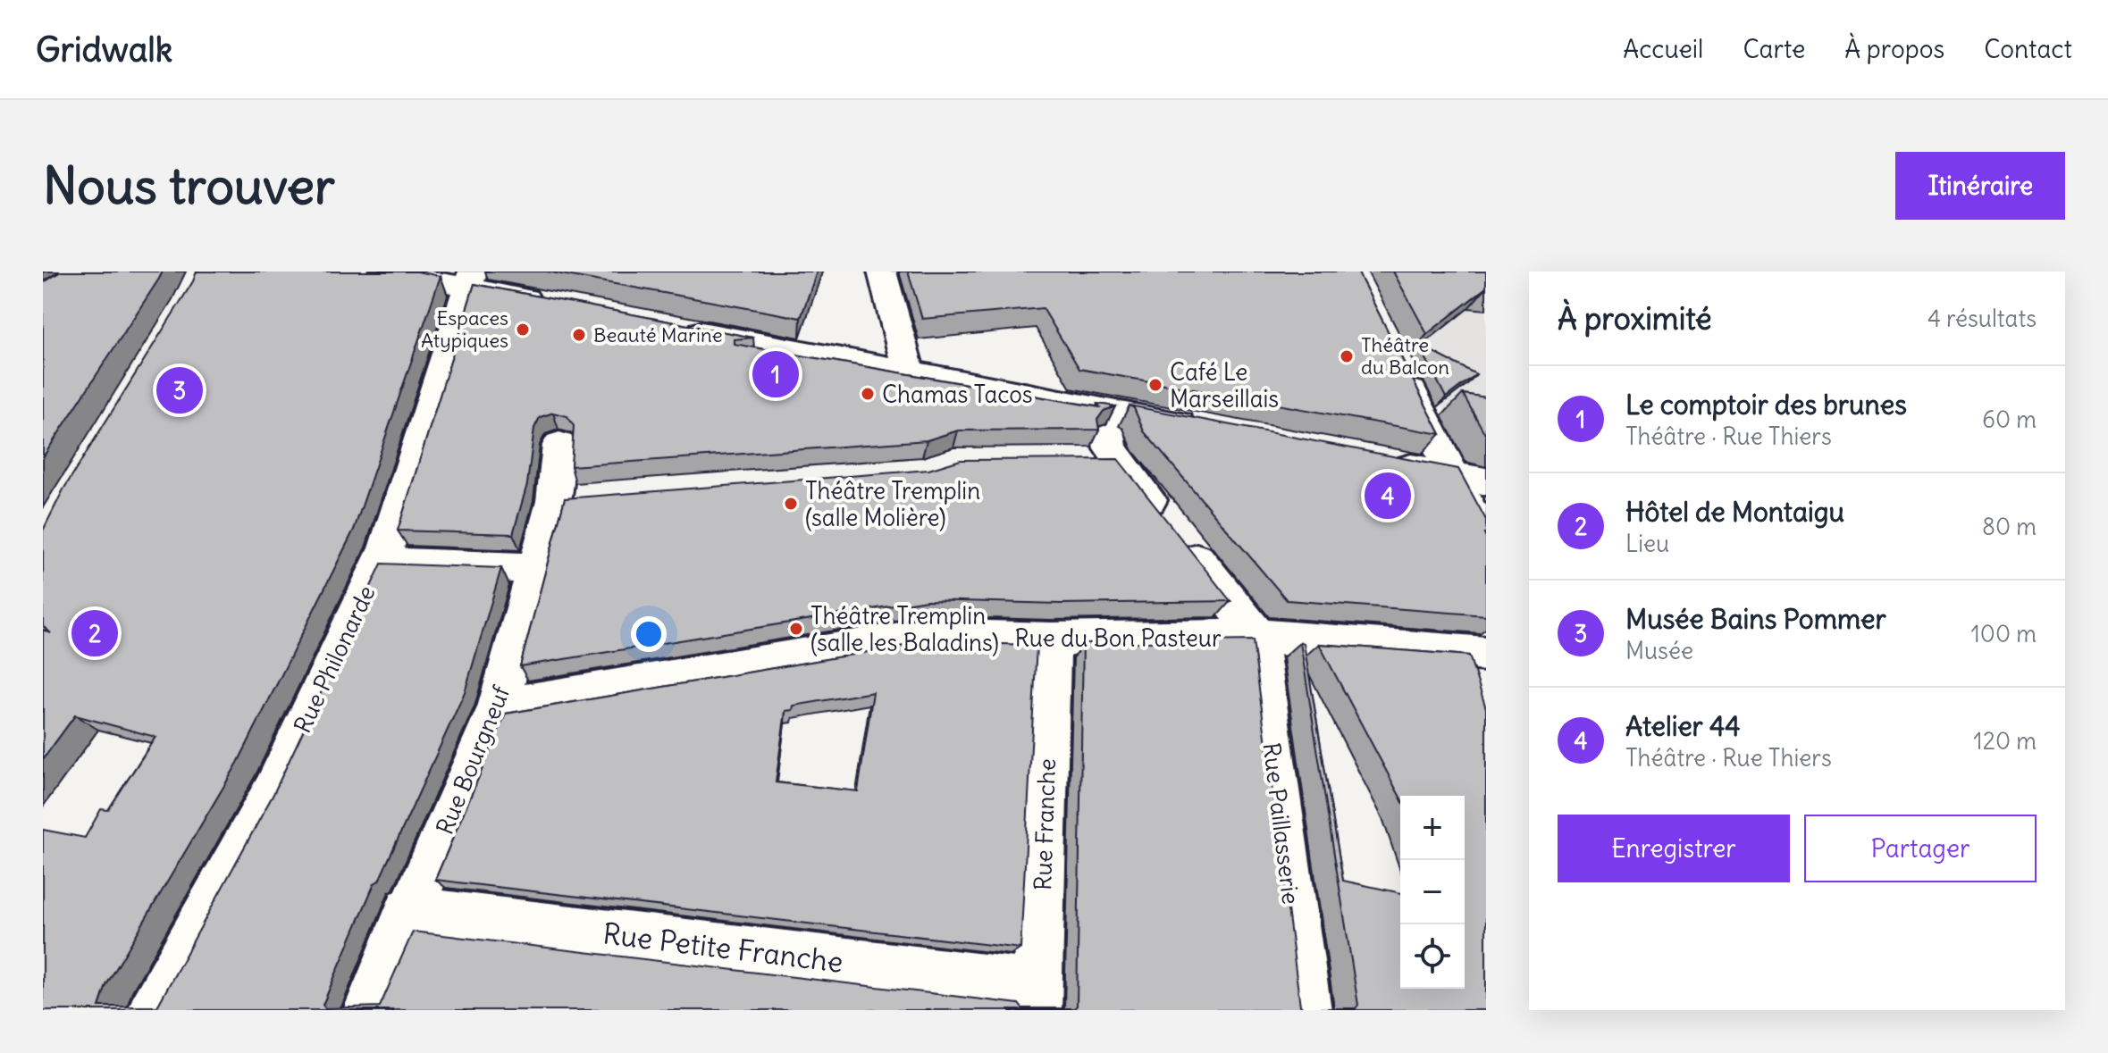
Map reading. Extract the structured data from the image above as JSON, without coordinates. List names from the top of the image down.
{
  "streets": {
    "street": [
      "Rue du Bon Pasteur",
      "Rue Philonarde",
      "Rue Bourgneuf",
      "Rue Paillasserie",
      "Rue Franche",
      "Rue Petite Franche"
    ]
  },
  "crossings": [
    ["Rue du Bon Pasteur", "Rue Bourgneuf"],
    ["Rue du Bon Pasteur", "Rue Paillasserie"],
    ["Rue du Bon Pasteur", "Rue Franche"],
    ["Rue Bourgneuf", "Rue Petite Franche"],
    ["Rue Franche", "Rue Petite Franche"]
  ],
  "places": [
    "Espaces Atypiques",
    "Beauté Marine",
    "Théâtre du Balcon",
    "Café Le Marseillais",
    "Chamas Tacos",
    "Théâtre Tremplin (salle Molière)",
    "Théâtre Tremplin (salle les Baladins)"
  ],
  "page": {
    "header": "Gridwalk",
    "nav": [
      "Accueil",
      "Carte",
      "À propos",
      "Contact"
    ],
    "buttons": [
      "Itinéraire",
      ["Enregistrer", "Partager"]
    ],
    "title": "Nous trouver",
    "heading": ["À proximité", "4 résultats"],
    "pins": [
      "1",
      "3",
      "4",
      "2"
    ],
    "list": [
      {
        "mark": "1",
        "name": "Le comptoir des brunes",
        "note": "Théâtre · Rue Thiers",
        "value": "60 m"
      },
      {
        "mark": "2",
        "name": "Hôtel de Montaigu",
        "note": "Lieu",
        "value": "80 m"
      },
      {
        "mark": "3",
        "name": "Musée Bains Pommer",
        "note": "Musée",
        "value": "100 m"
      },
      {
        "mark": "4",
        "name": "Atelier 44",
        "note": "Théâtre · Rue Thiers",
        "value": "120 m"
      }
    ],
    "map_buttons": ["+", "−"]
  }
}
